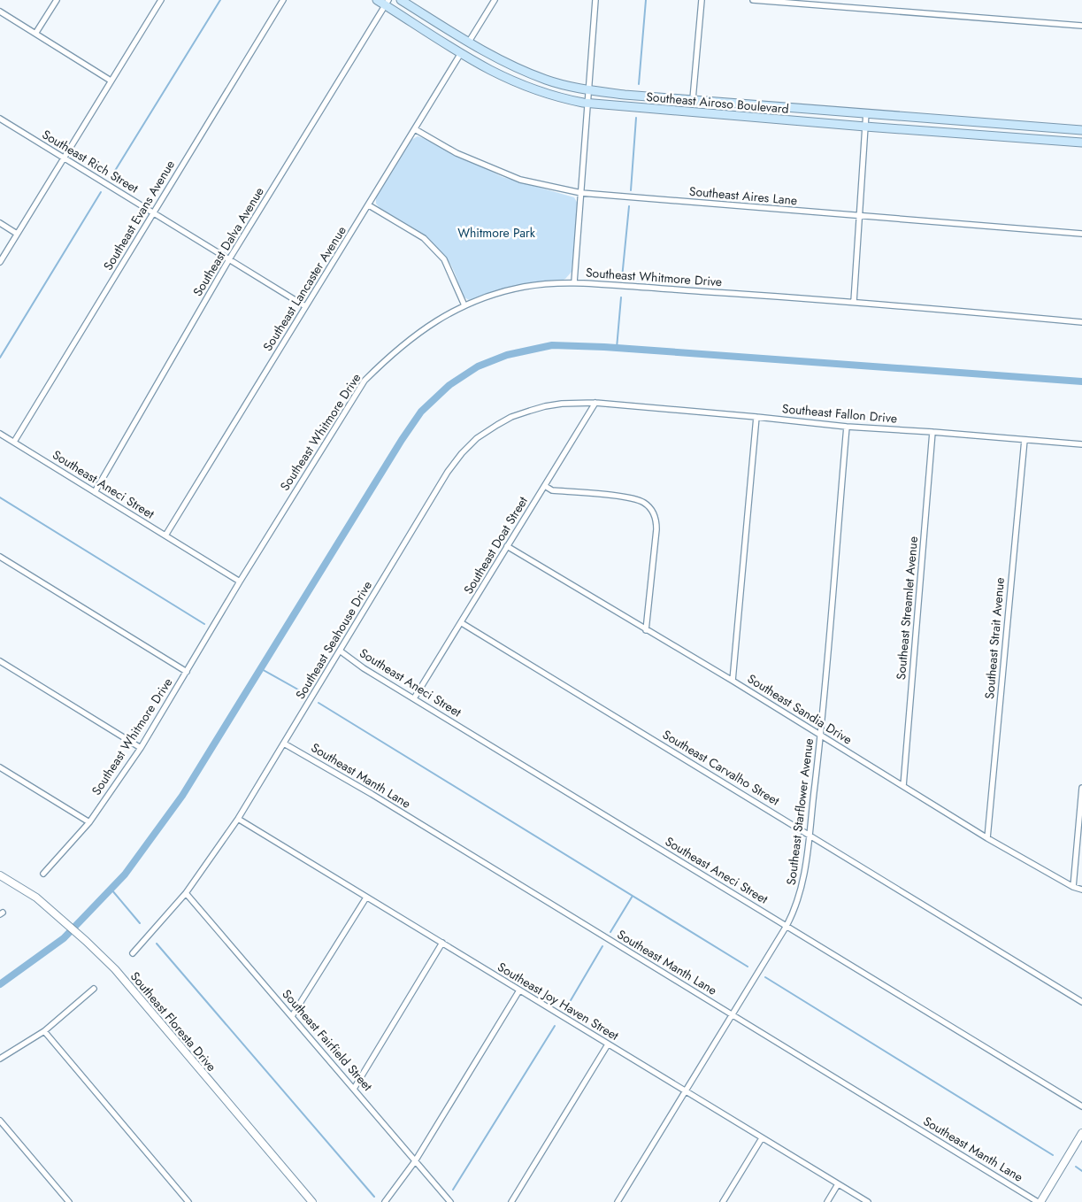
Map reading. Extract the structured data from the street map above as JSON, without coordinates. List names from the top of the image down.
{
  "streets": {
    "main road": ["Southeast Airoso Boulevard"],
    "street": [
      "Southeast Rich Street",
      "Southeast Aires Lane",
      "Southeast Evans Avenue",
      "Southeast Dalva Avenue",
      "Southeast Whitmore Drive",
      "Southeast Lancaster Avenue",
      "Southeast Fallon Drive",
      "Southeast Aneci Street",
      "Southeast Doat Street",
      "Southeast Streamlet Avenue",
      "Southeast Strait Avenue",
      "Southeast Seahouse Drive",
      "Southeast Sandia Drive",
      "Southeast Carvalho Street",
      "Southeast Manth Lane",
      "Southeast Starflower Avenue",
      "Southeast Joy Haven Street",
      "Southeast Floresta Drive",
      "Southeast Fairfield Street"
    ]
  },
  "crossings": [
    ["Southeast Airoso Boulevard", "Southeast Dalva Avenue"],
    ["Southeast Airoso Boulevard", "Southeast Lancaster Avenue"],
    ["Southeast Rich Street", "Southeast Evans Avenue"],
    ["Southeast Rich Street", "Southeast Dalva Avenue"],
    ["Southeast Rich Street", "Southeast Lancaster Avenue"],
    ["Southeast Aires Lane", "Southeast Lancaster Avenue"],
    ["Southeast Evans Avenue", "Southeast Aneci Street"],
    ["Southeast Dalva Avenue", "Southeast Aneci Street"],
    ["Southeast Whitmore Drive", "Southeast Aneci Street"],
    ["Southeast Lancaster Avenue", "Southeast Aneci Street"],
    ["Southeast Fallon Drive", "Southeast Doat Street"],
    ["Southeast Fallon Drive", "Southeast Streamlet Avenue"],
    ["Southeast Fallon Drive", "Southeast Strait Avenue"],
    ["Southeast Fallon Drive", "Southeast Seahouse Drive"],
    ["Southeast Fallon Drive", "Southeast Starflower Avenue"],
    ["Southeast Aneci Street", "Southeast Doat Street"],
    ["Southeast Aneci Street", "Southeast Seahouse Drive"],
    ["Southeast Aneci Street", "Southeast Starflower Avenue"],
    ["Southeast Doat Street", "Southeast Seahouse Drive"],
    ["Southeast Doat Street", "Southeast Sandia Drive"],
    ["Southeast Doat Street", "Southeast Carvalho Street"],
    ["Southeast Streamlet Avenue", "Southeast Sandia Drive"],
    ["Southeast Strait Avenue", "Southeast Sandia Drive"],
    ["Southeast Seahouse Drive", "Southeast Manth Lane"],
    ["Southeast Seahouse Drive", "Southeast Joy Haven Street"],
    ["Southeast Seahouse Drive", "Southeast Fairfield Street"],
    ["Southeast Sandia Drive", "Southeast Starflower Avenue"],
    ["Southeast Carvalho Street", "Southeast Starflower Avenue"],
    ["Southeast Manth Lane", "Southeast Starflower Avenue"],
    ["Southeast Starflower Avenue", "Southeast Joy Haven Street"]
  ],
  "parks": ["Whitmore Park"]
}
